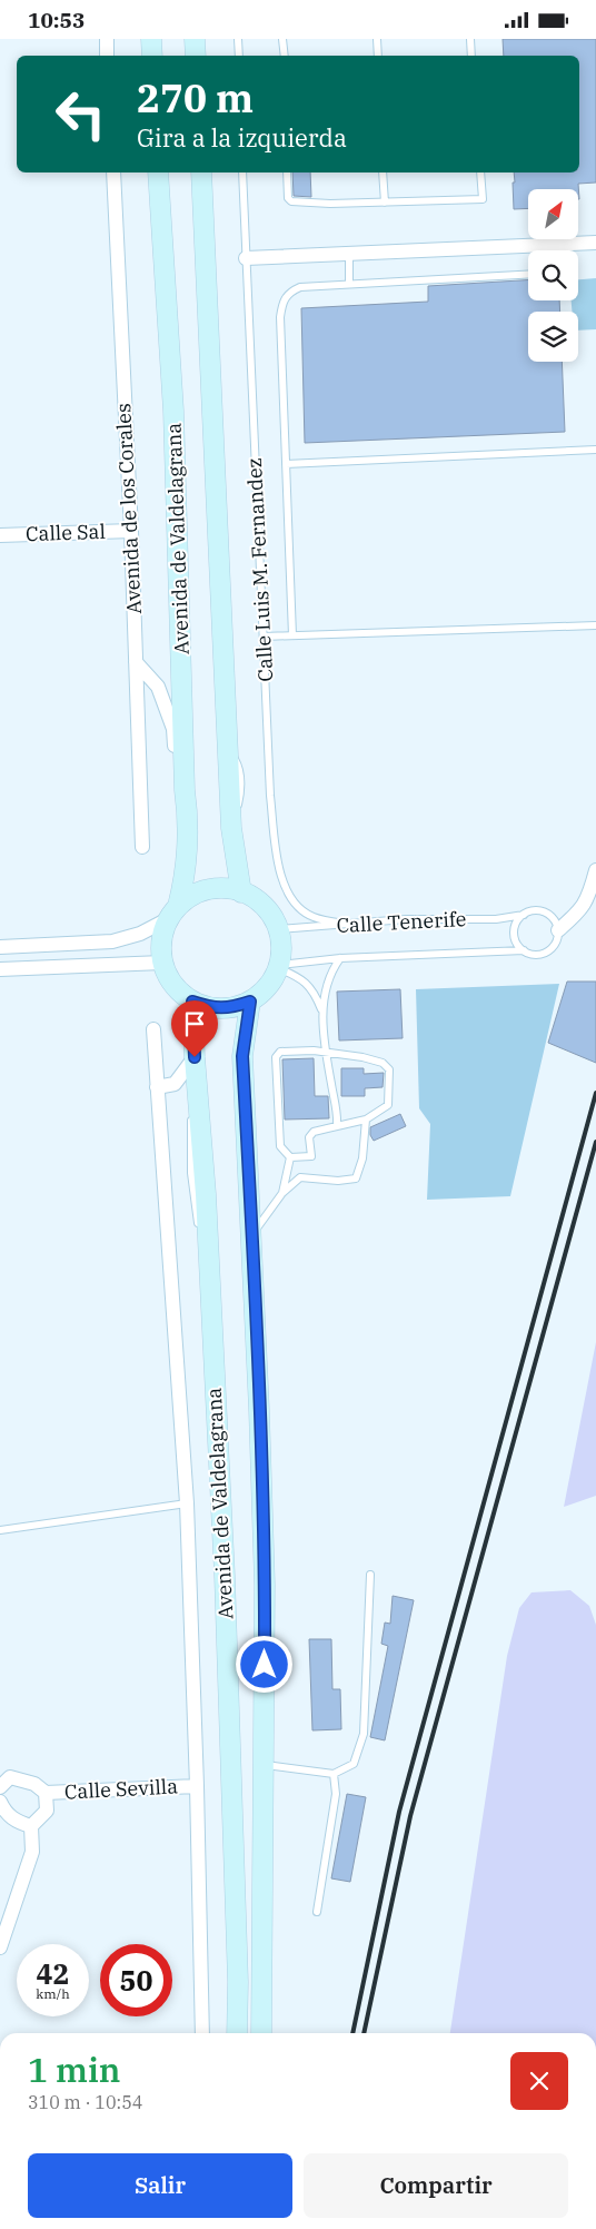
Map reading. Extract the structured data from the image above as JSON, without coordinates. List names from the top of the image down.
{
  "streets": {
    "main road": ["Avenida de Valdelagrana"],
    "street": ["Avenida de los Corales", "Calle Sal", "Calle Sevilla"],
    "lane": ["Calle Luis M. Fernandez", "Calle Tenerife"]
  },
  "crossings": [
    ["Avenida de los Corales", "Calle Sal"],
    ["Avenida de Valdelagrana", "Calle Tenerife"],
    ["Calle Luis M. Fernandez", "Calle Tenerife"]
  ],
  "north": "top right",
  "page": {
    "status": "10:53",
    "turn": ["270 m", "Gira a la izquierda"],
    "speed": "42 km/h",
    "limit": "50",
    "heading": ["1 min", "310 m · 10:54"],
    "buttons": ["Salir", "Compartir"]
  }
}
